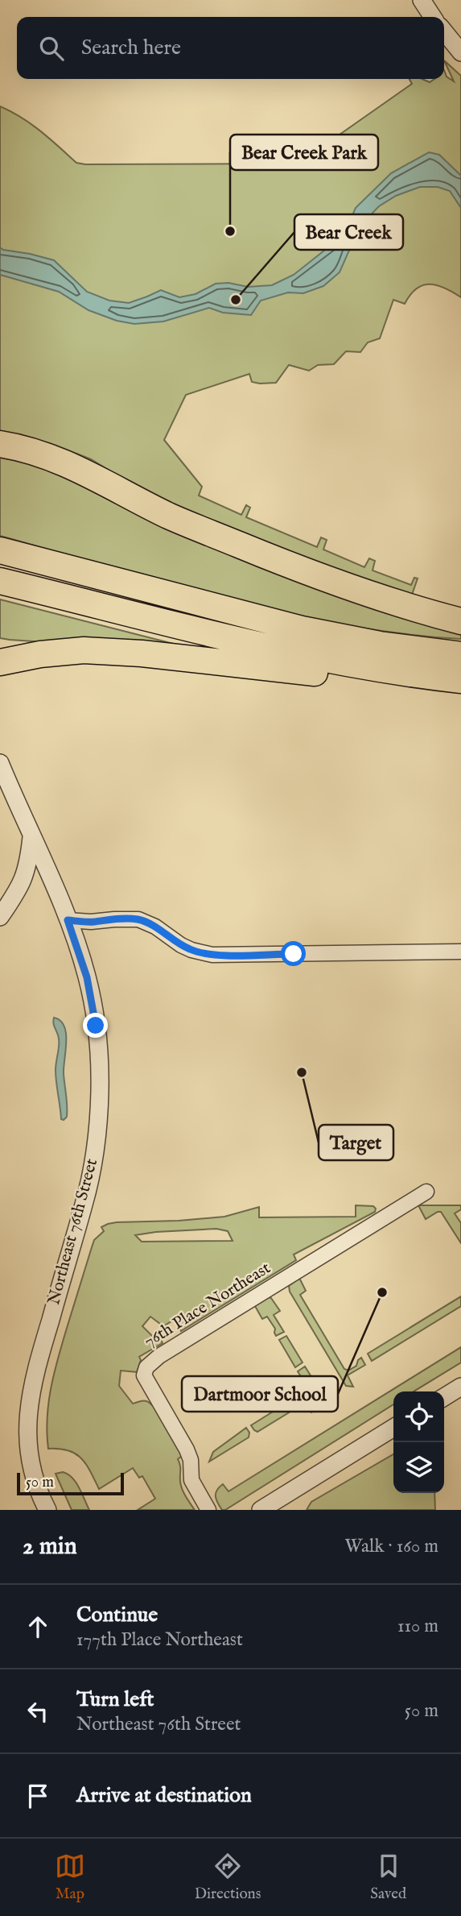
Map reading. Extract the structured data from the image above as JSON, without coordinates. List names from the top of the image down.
{
  "streets": {
    "street": ["Northeast 76th Street", "76th Place Northeast"]
  },
  "places": [
    "Bear Creek Park",
    "Bear Creek",
    "Target",
    "Dartmoor School"
  ],
  "scale_bar": "50 m",
  "page": {
    "search": "Search here",
    "scale": "50 m",
    "heading": ["2 min", "Walk · 160 m"],
    "list": [
      ["Continue", "177th Place Northeast", "110 m"],
      ["Turn left", "Northeast 76th Street", "50 m"],
      "Arrive at destination"
    ],
    "nav": ["Map", "Directions", "Saved"]
  }
}
